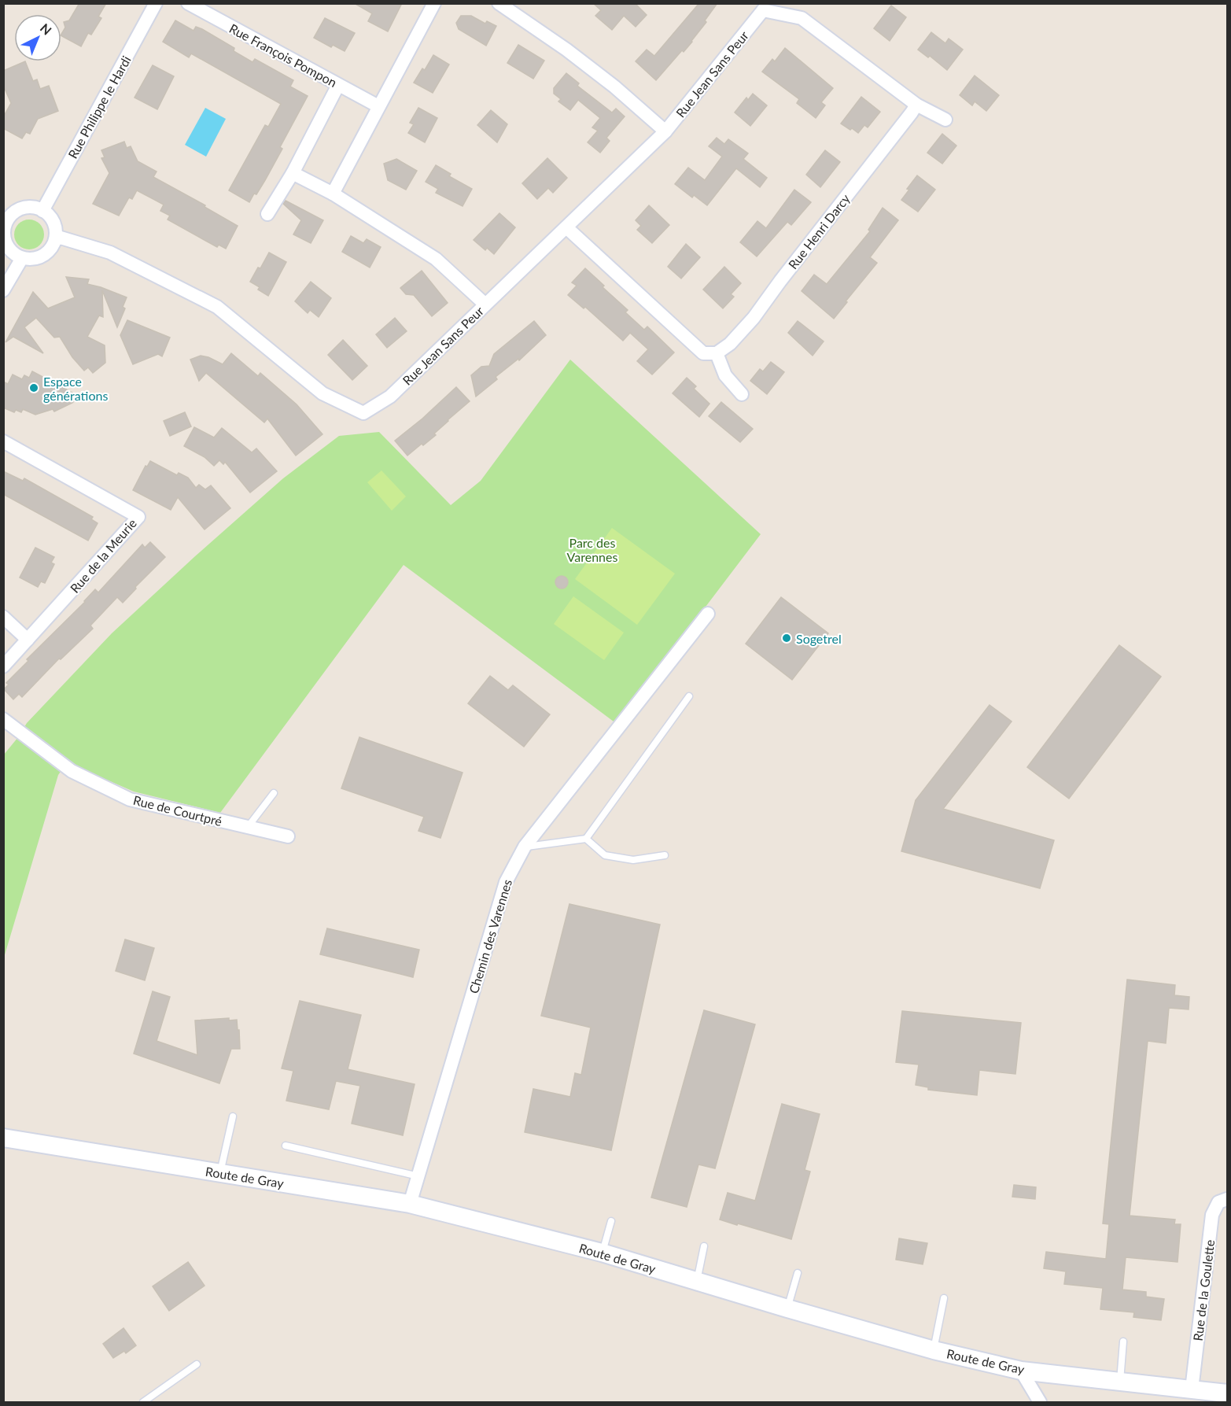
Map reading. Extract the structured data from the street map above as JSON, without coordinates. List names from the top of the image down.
{
  "streets": {
    "main road": ["Route de Gray"],
    "street": [
      "Rue François Pompon",
      "Rue Jean Sans Peur",
      "Rue Philippe le Hardi",
      "Rue Henri Darcy",
      "Rue de la Meurie",
      "Rue de Courtpré",
      "Chemin des Varennes",
      "Rue de la Goulette"
    ]
  },
  "crossings": [
    ["Rue Jean Sans Peur", "Rue Philippe le Hardi"],
    ["Chemin des Varennes", "Route de Gray"],
    ["Route de Gray", "Rue de la Goulette"]
  ],
  "parks": ["Parc des Varennes"],
  "places": ["Espace générations", "Sogetrel"],
  "north": "top right"
}
